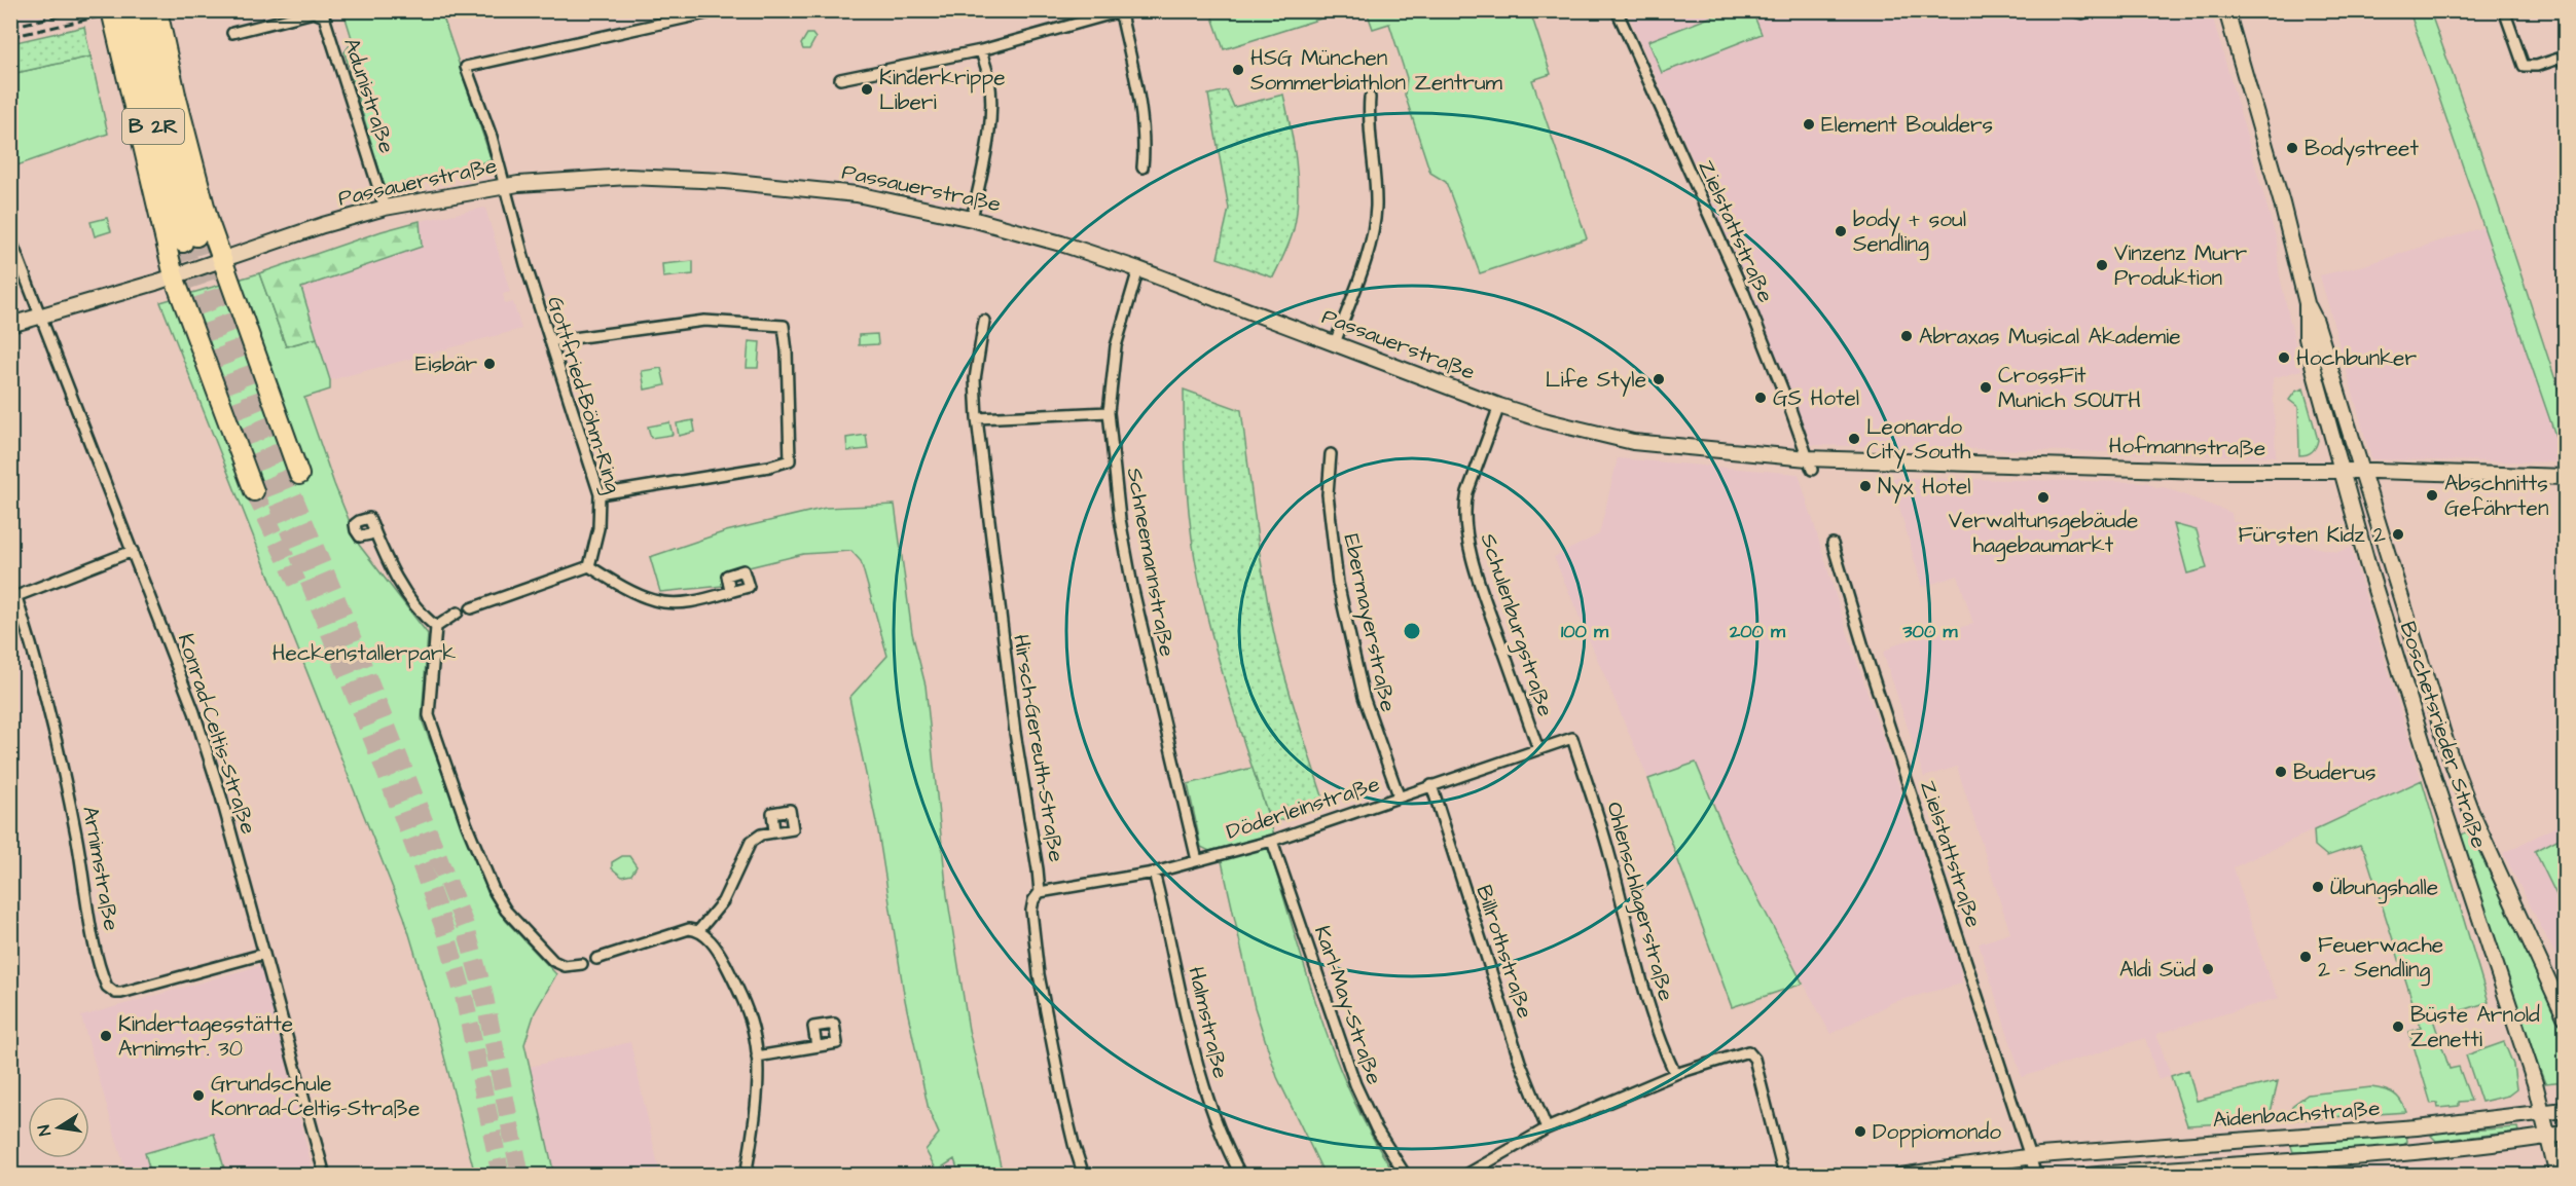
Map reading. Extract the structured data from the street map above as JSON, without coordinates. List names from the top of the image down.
{
  "streets": {
    "highway": ["B 2R"],
    "main road": [
      "Passauerstraße",
      "Hofmannstraße",
      "Boschetsrieder Straße",
      "Aidenbachstraße"
    ],
    "street": [
      "Adunistraße",
      "Zielstattstraße",
      "Gottfried-Böhm-Ring",
      "Schneemannstraße",
      "Ebermayerstraße",
      "Schulenburgstraße",
      "Konrad-Celtis-Straße",
      "Hirsch-Gereuth-Straße",
      "Döderleinstraße",
      "Arnimstraße",
      "Ohlenschlagerstraße",
      "Billrothstraße",
      "Karl-May-Straße",
      "Halmstraße"
    ]
  },
  "crossings": [
    ["Adunistraße", "Passauerstraße"],
    ["Passauerstraße", "Zielstattstraße"],
    ["Passauerstraße", "Gottfried-Böhm-Ring"],
    ["Passauerstraße", "Hofmannstraße"],
    ["Passauerstraße", "Schneemannstraße"],
    ["Passauerstraße", "Schulenburgstraße"],
    ["Passauerstraße", "Konrad-Celtis-Straße"],
    ["Zielstattstraße", "Hofmannstraße"],
    ["Zielstattstraße", "Aidenbachstraße"],
    ["Hofmannstraße", "Boschetsrieder Straße"],
    ["Schneemannstraße", "Döderleinstraße"],
    ["Ebermayerstraße", "Döderleinstraße"],
    ["Schulenburgstraße", "Döderleinstraße"],
    ["Konrad-Celtis-Straße", "Arnimstraße"],
    ["Boschetsrieder Straße", "Aidenbachstraße"],
    ["Hirsch-Gereuth-Straße", "Döderleinstraße"],
    ["Döderleinstraße", "Ohlenschlagerstraße"],
    ["Döderleinstraße", "Billrothstraße"],
    ["Döderleinstraße", "Karl-May-Straße"],
    ["Döderleinstraße", "Halmstraße"]
  ],
  "parks": ["Heckenstallerpark"],
  "places": [
    "HSG München Sommerbiathlon Zentrum",
    "Kinderkrippe Liberi",
    "Element Boulders",
    "Bodystreet",
    "body + soul Sendling",
    "Vinzenz Murr Produktion",
    "Abraxas Musical Akademie",
    "Hochbunker",
    "Eisbär",
    "Life Style",
    "CrossFit Munich SOUTH",
    "GS Hotel",
    "Leonardo City South",
    "Nyx Hotel",
    "Abschnitts Gefährten",
    "Verwaltunsgebäude hagebaumarkt",
    "Fürsten Kidz 2",
    "Buderus",
    "Übungshalle",
    "Feuerwache 2 - Sendling",
    "Aldi Süd",
    "Büste Arnold Zenetti",
    "Kindertagesstätte Arnimstr. 30",
    "Grundschule Konrad-Celtis-Straße",
    "Doppiomondo"
  ],
  "north": "left",
  "rings": ["100 m", "200 m", "300 m"]
}
